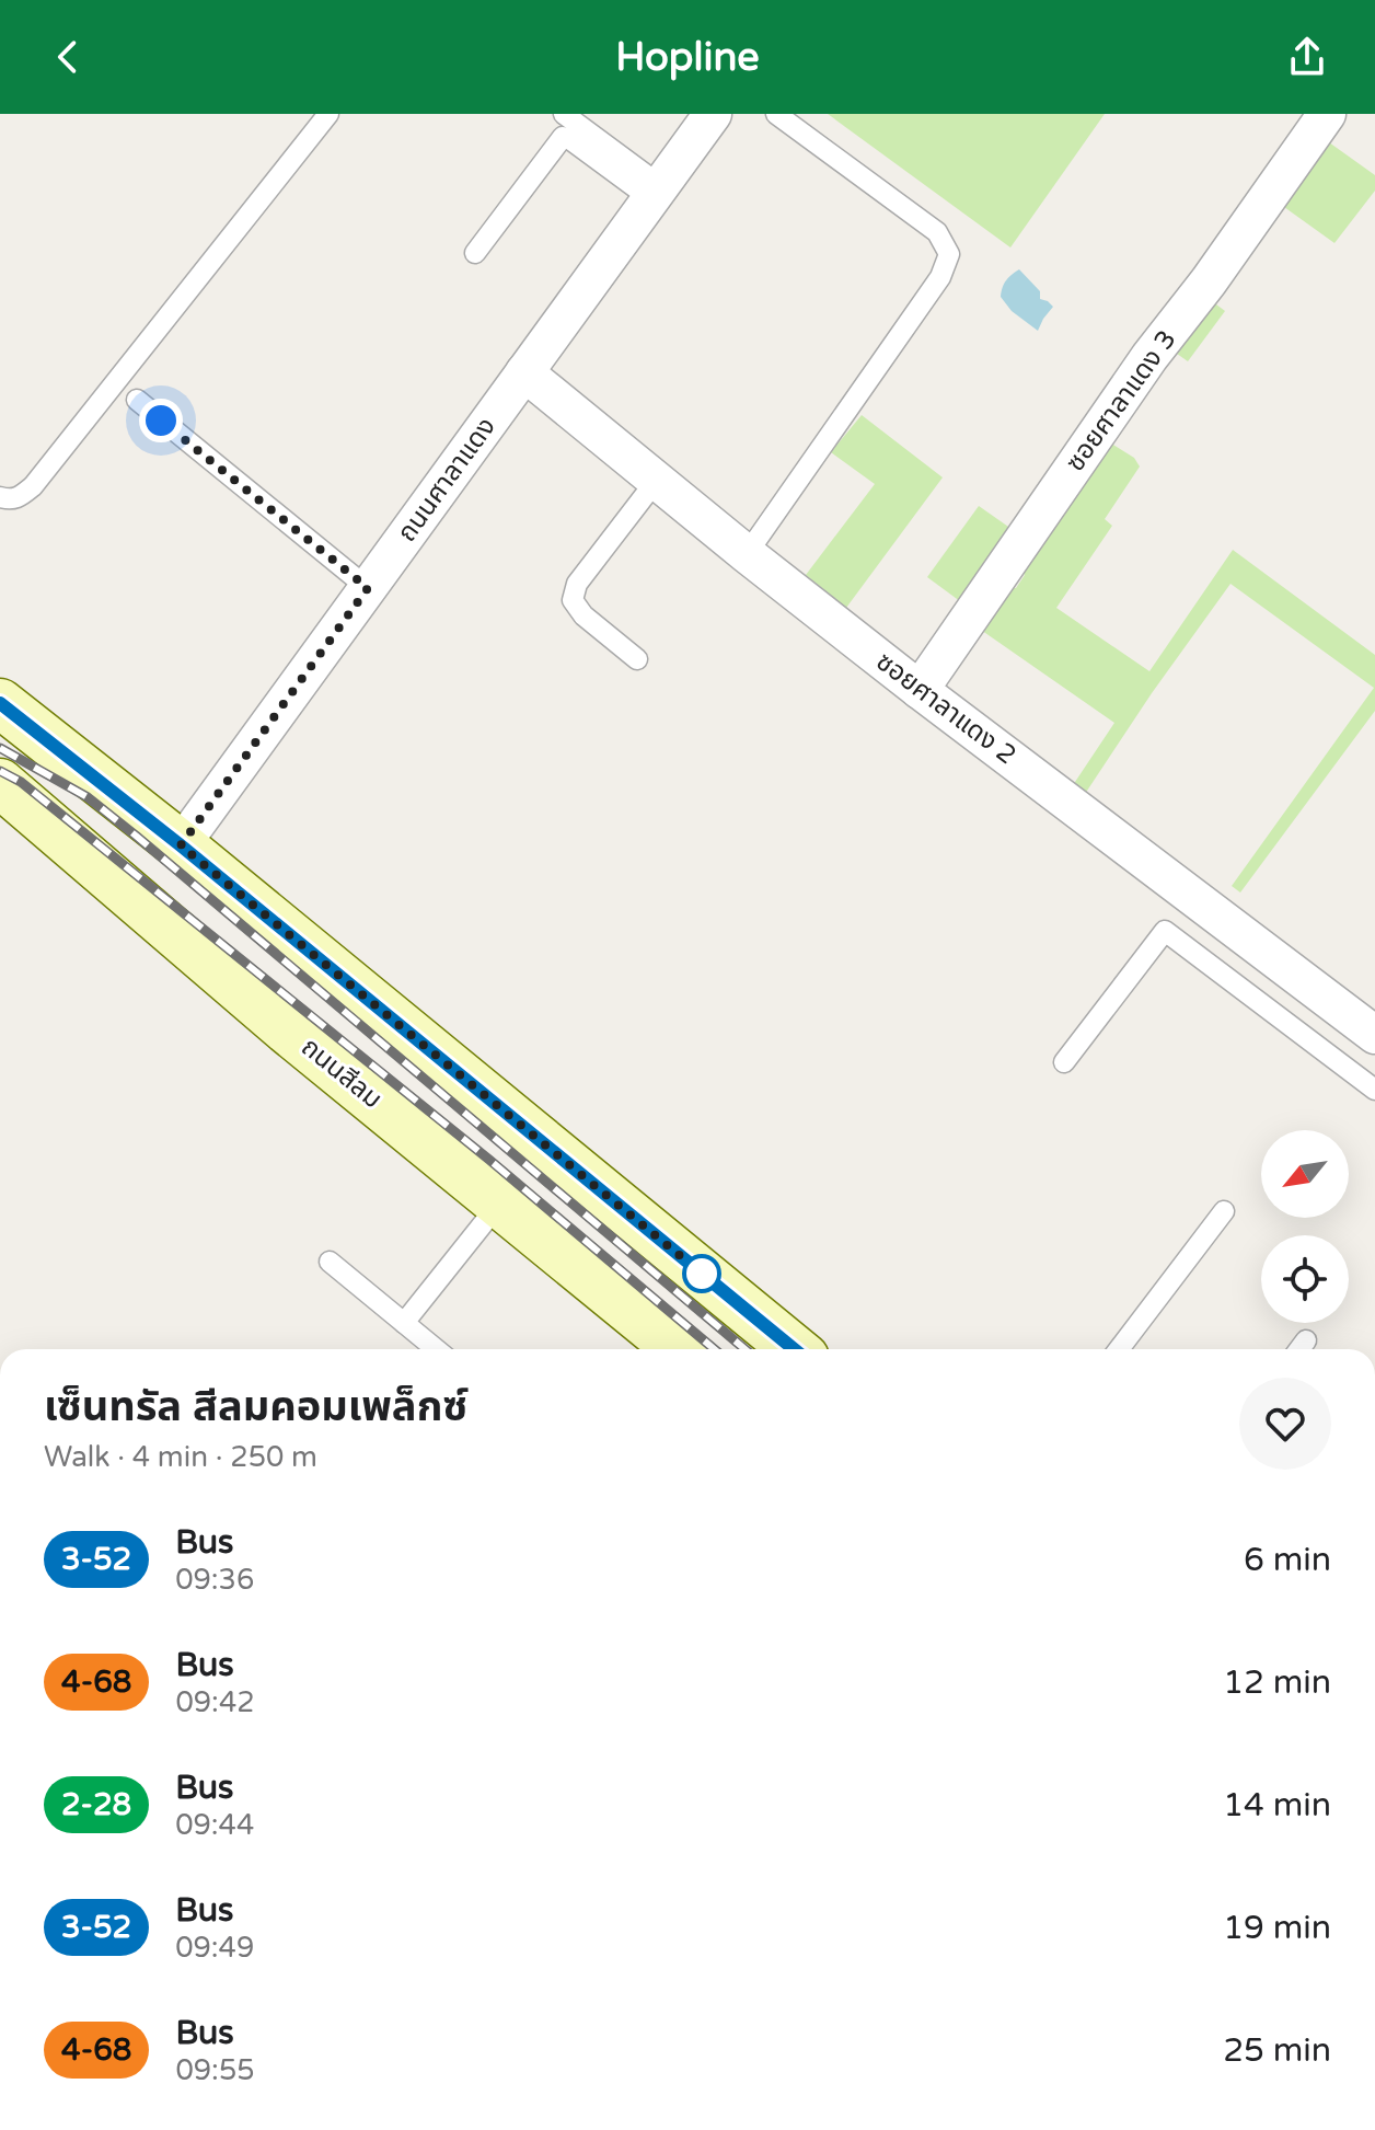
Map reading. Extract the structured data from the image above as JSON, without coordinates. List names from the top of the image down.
{
  "streets": {
    "main road": ["ถนนสีลม"],
    "street": ["ซอยศาลาแดง 3", "ถนนศาลาแดง", "ซอยศาลาแดง 2"]
  },
  "crossings": [
    ["ซอยศาลาแดง 3", "ซอยศาลาแดง 2"],
    ["ถนนศาลาแดง", "ซอยศาลาแดง 2"]
  ],
  "lines": ["bus line 3-52"],
  "north": "bottom left",
  "page": {
    "header": "Hopline",
    "heading": ["เซ็นทรัล สีลมคอมเพล็กซ์", "Walk · 4 min · 250 m"],
    "list": [
      {
        "mark": "3-52",
        "name": "Bus",
        "note": "09:36",
        "value": "6 min"
      },
      {
        "mark": "4-68",
        "name": "Bus",
        "note": "09:42",
        "value": "12 min"
      },
      {
        "mark": "2-28",
        "name": "Bus",
        "note": "09:44",
        "value": "14 min"
      },
      {
        "mark": "3-52",
        "name": "Bus",
        "note": "09:49",
        "value": "19 min"
      },
      {
        "mark": "4-68",
        "name": "Bus",
        "note": "09:55",
        "value": "25 min"
      }
    ]
  }
}
